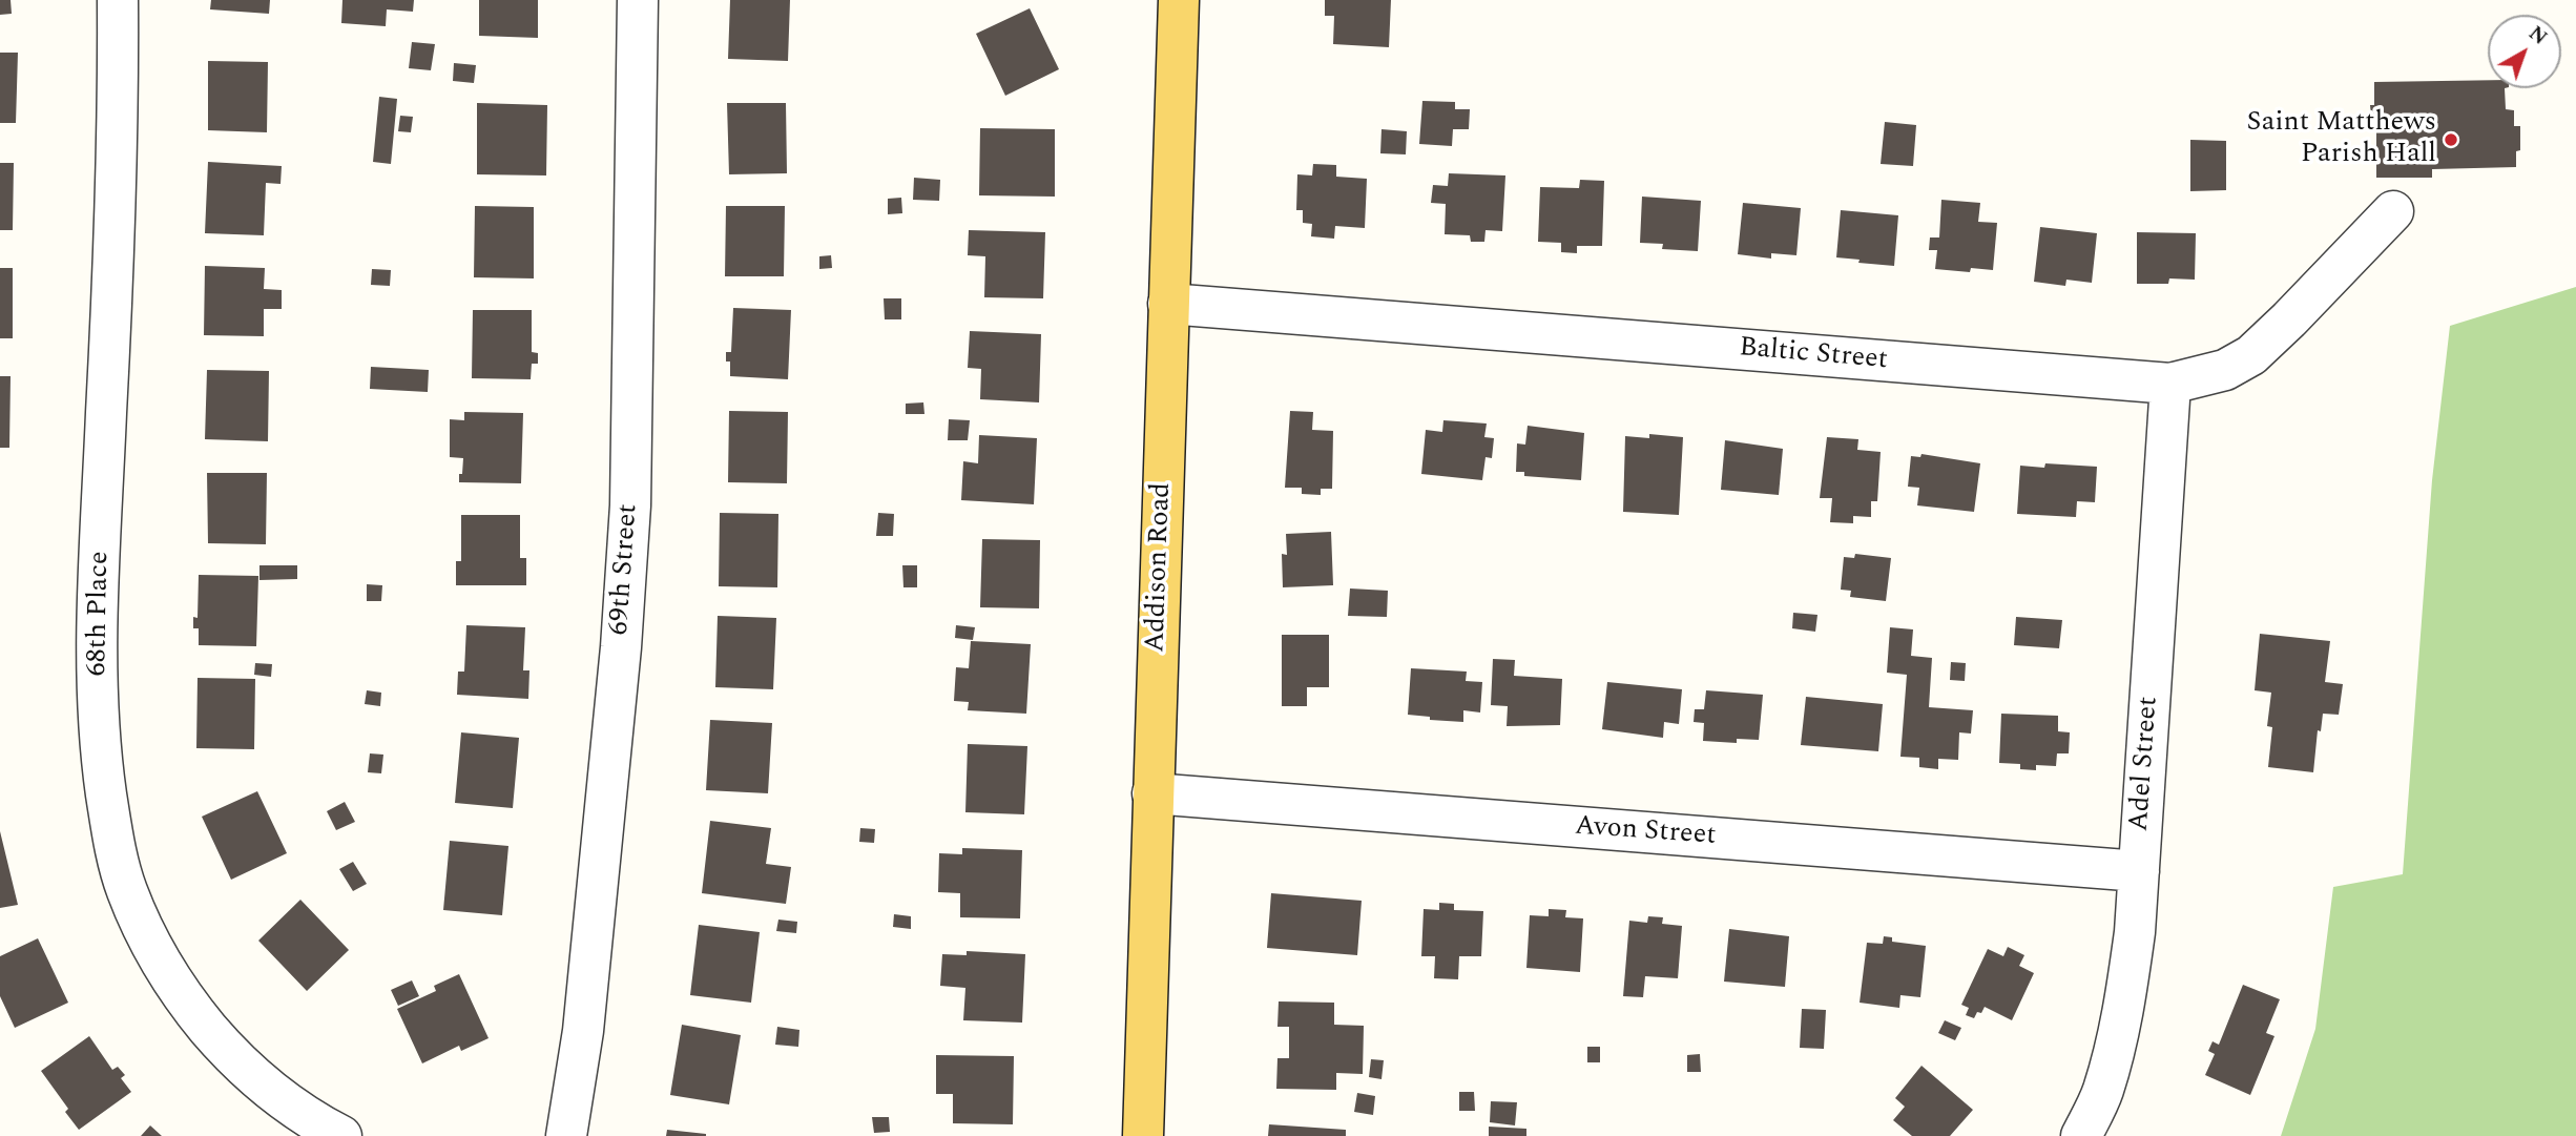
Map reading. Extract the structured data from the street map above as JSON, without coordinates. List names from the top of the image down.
{
  "streets": {
    "main road": ["Addison Road"],
    "street": [
      "Baltic Street",
      "69th Street",
      "68th Place",
      "Adel Street",
      "Avon Street"
    ]
  },
  "crossings": [
    ["Baltic Street", "Addison Road"],
    ["Baltic Street", "Adel Street"],
    ["Addison Road", "Avon Street"],
    ["Adel Street", "Avon Street"]
  ],
  "places": ["Saint Matthews Parish Hall"],
  "north": "top right"
}
